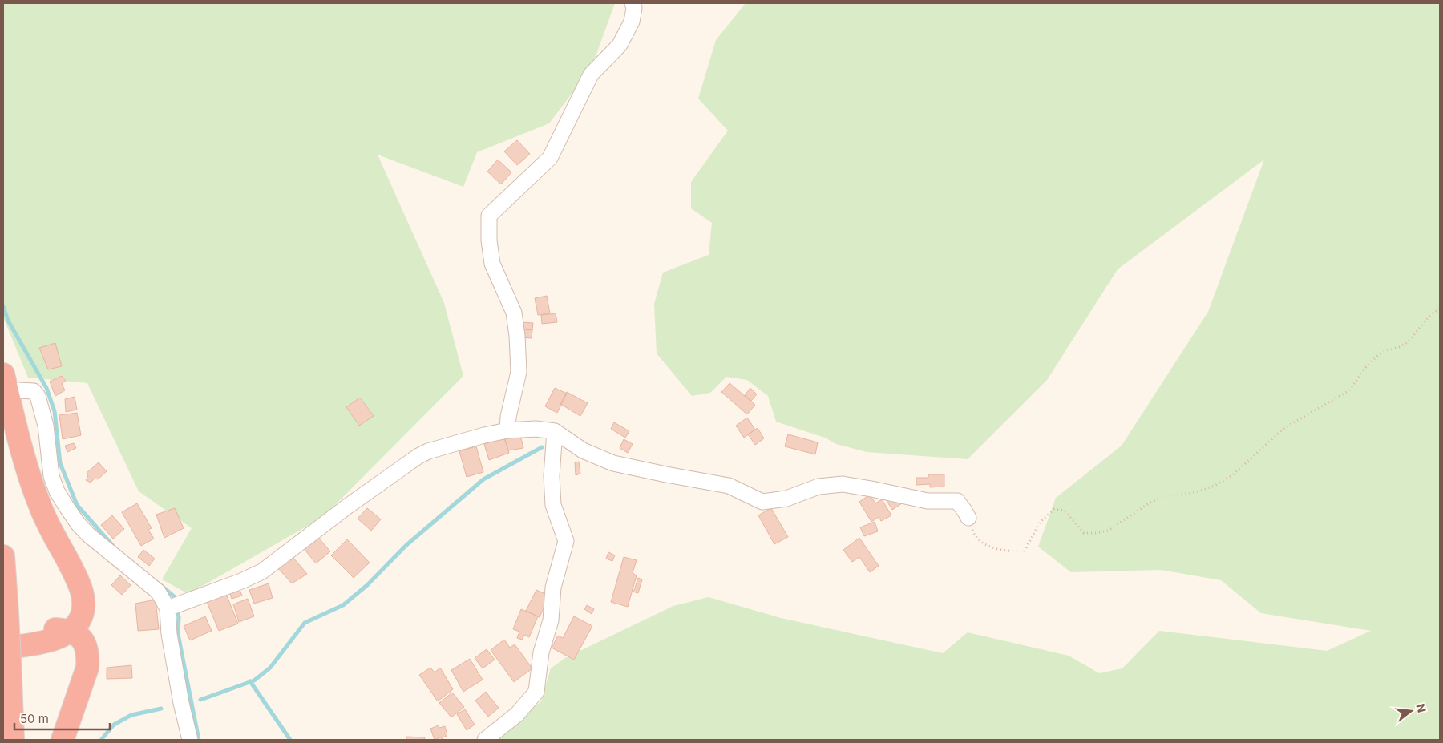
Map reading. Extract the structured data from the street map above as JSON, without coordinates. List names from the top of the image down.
{
  "scale_bar": "50 m",
  "north": "right"
}
